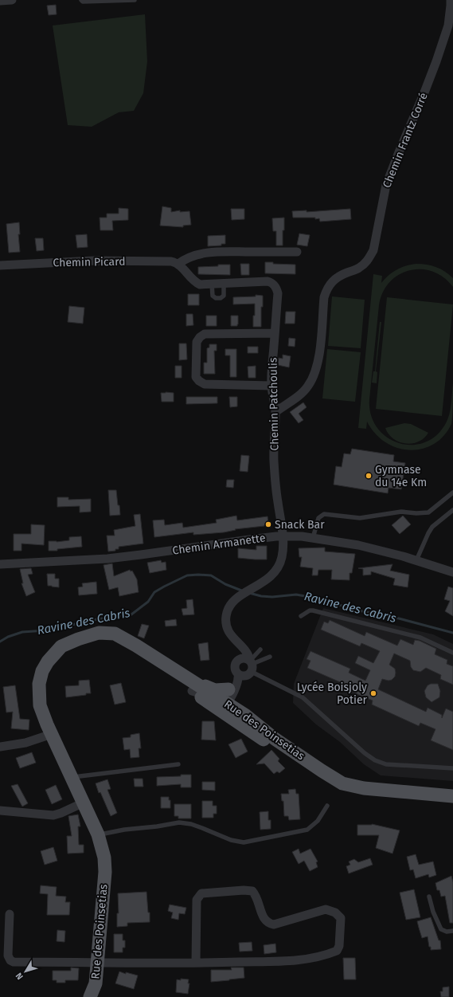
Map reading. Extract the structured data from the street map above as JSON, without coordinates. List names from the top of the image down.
{
  "streets": {
    "main road": ["Rue des Poinsetias"],
    "street": [
      "Chemin Frantz Corré",
      "Chemin Picard",
      "Chemin Patchoulis",
      "Chemin Armanette"
    ]
  },
  "crossings": [
    ["Chemin Frantz Corré", "Chemin Patchoulis"],
    ["Chemin Patchoulis", "Chemin Armanette"]
  ],
  "water": ["Ravine des Cabris"],
  "places": ["Gymnase du 14e Km", "Snack Bar", "Lycée Boisjoly Potier"],
  "north": "bottom left"
}
